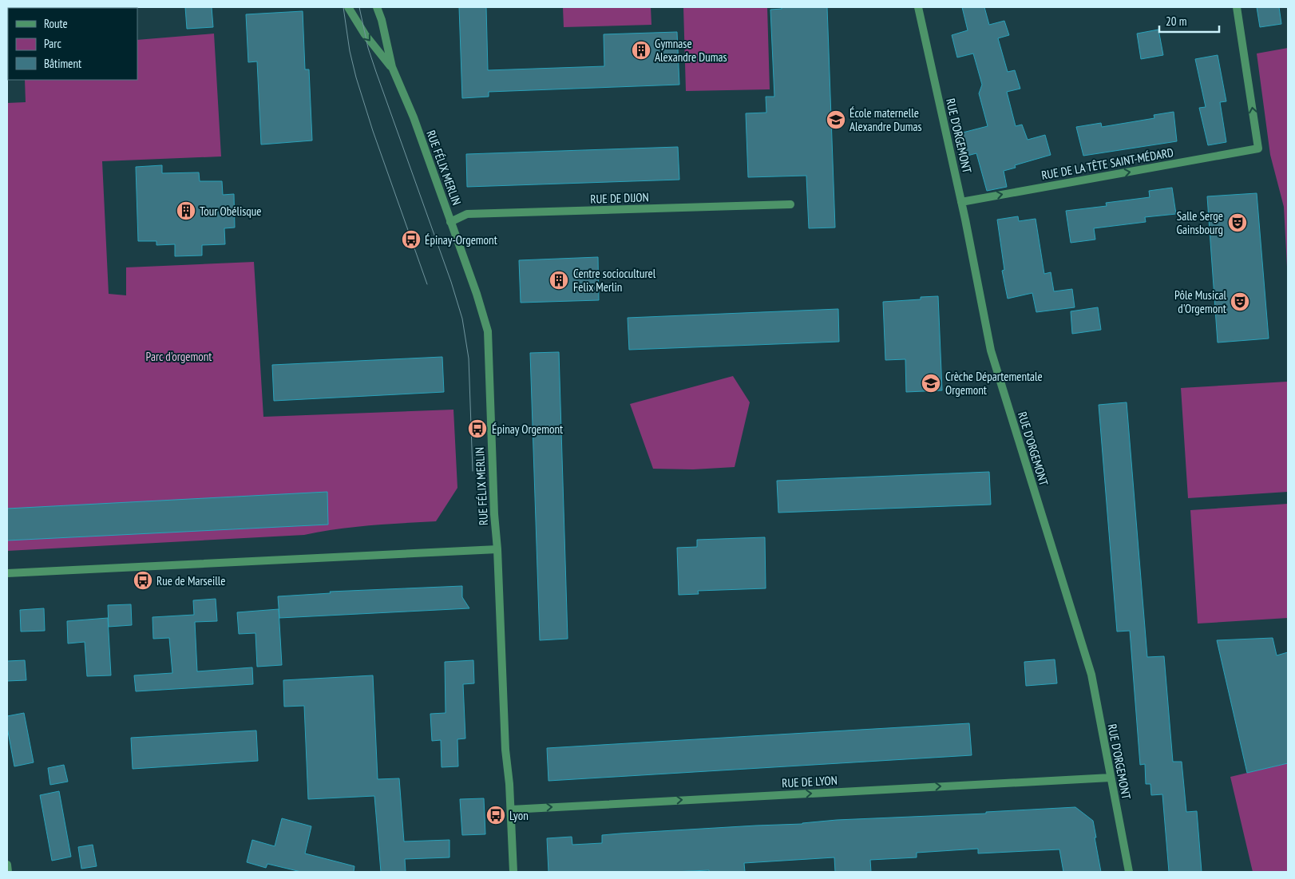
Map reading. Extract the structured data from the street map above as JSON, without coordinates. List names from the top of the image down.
{
  "streets": {
    "street": [
      "RUE D'ORGEMONT",
      "RUE DE LA TÊTE SAINT-MÉDARD",
      "RUE FÉLIX MERLIN",
      "RUE DE DIJON",
      "RUE DE LYON"
    ]
  },
  "crossings": [
    ["RUE D'ORGEMONT", "RUE DE LA TÊTE SAINT-MÉDARD"],
    ["RUE D'ORGEMONT", "RUE DE LYON"],
    ["RUE FÉLIX MERLIN", "RUE DE DIJON"],
    ["RUE FÉLIX MERLIN", "RUE DE LYON"]
  ],
  "one_way": ["RUE DE LYON"],
  "parks": ["Parc d'orgemont"],
  "places": {
    "building": ["Gymnase Alexandre Dumas", "Tour Obélisque", "Centre socioculturel Felix Merlin"],
    "school or university": ["École maternelle Alexandre Dumas", "Crèche Départementale Orgemont"],
    "theatre": ["Salle Serge Gainsbourg", "Pôle Musical d'Orgemont"],
    "bus stop": [
      "Épinay-Orgemont",
      "Épinay Orgemont",
      "Rue de Marseille",
      "Lyon"
    ]
  },
  "legend": ["Route", "Parc", "Bâtiment"],
  "scale_bar": "20 m"
}
